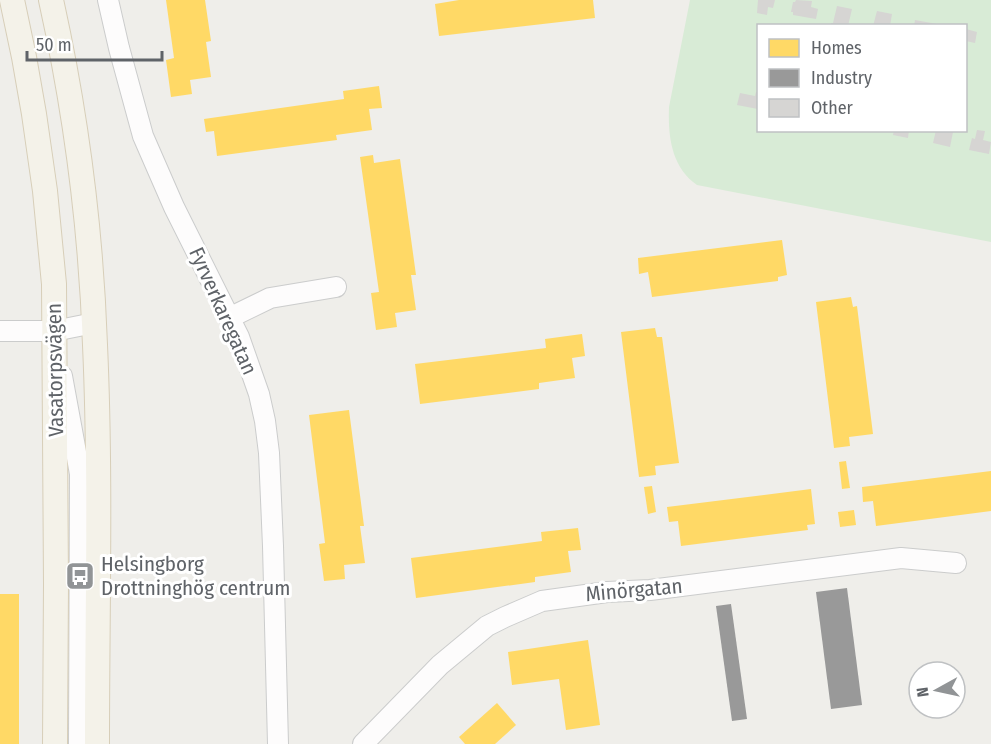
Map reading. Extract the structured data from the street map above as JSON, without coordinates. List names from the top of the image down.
{
  "streets": {
    "main road": ["Vasatorpsvägen"],
    "street": ["Fyrverkaregatan", "Minörgatan"]
  },
  "places": {
    "bus stop": ["Helsingborg Drottninghög centrum"]
  },
  "legend": ["Homes", "Industry", "Other"],
  "scale_bar": "50 m",
  "north": "left"
}
